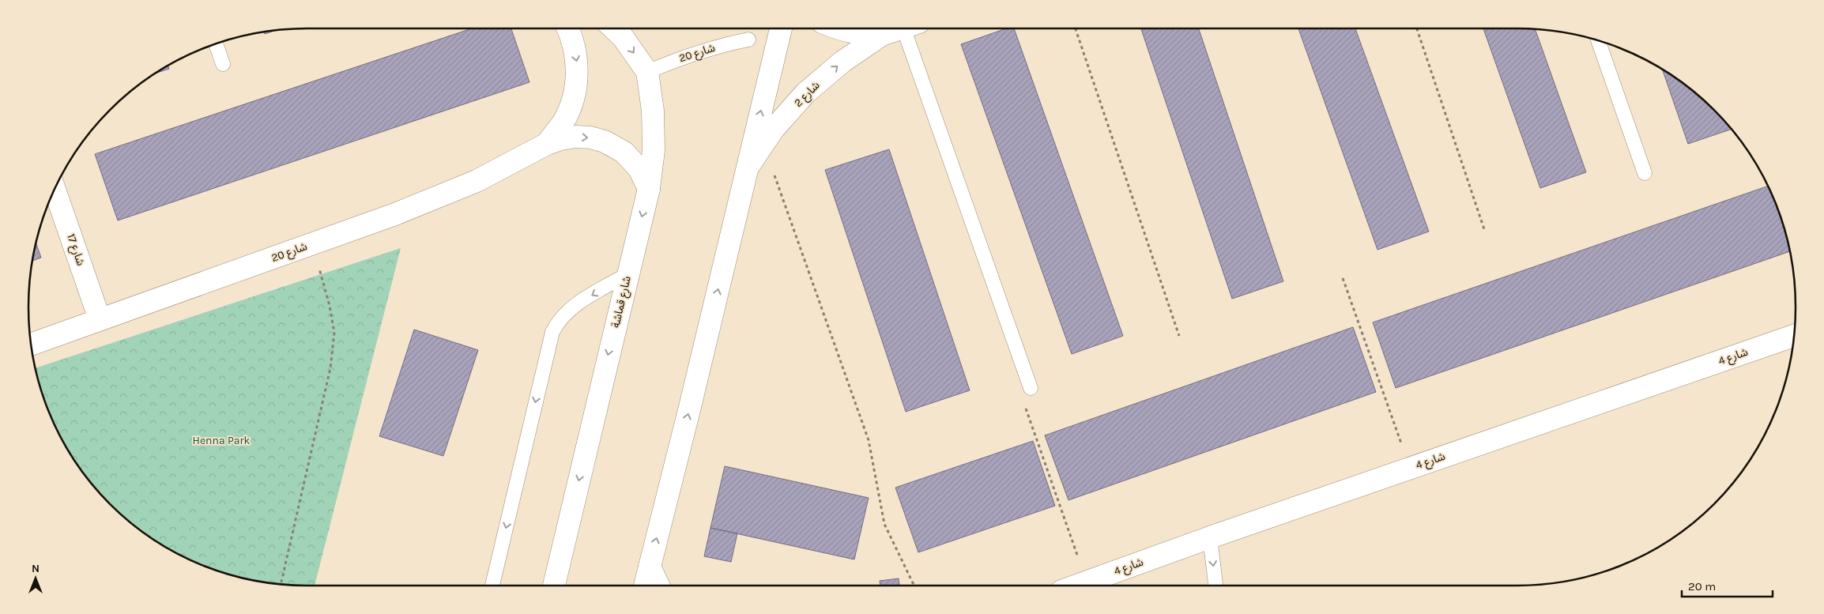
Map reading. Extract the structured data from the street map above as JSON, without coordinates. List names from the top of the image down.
{
  "streets": {
    "street": [
      "شارع 20",
      "شارع 2",
      "شارع 17",
      "شارع قماشة",
      "شارع 4"
    ]
  },
  "crossings": [
    ["شارع 20", "شارع 17"],
    ["شارع 20", "شارع قماشة"]
  ],
  "one_way": ["شارع 2"],
  "parks": ["Henna Park"],
  "scale_bar": "20 m",
  "north": "top"
}
